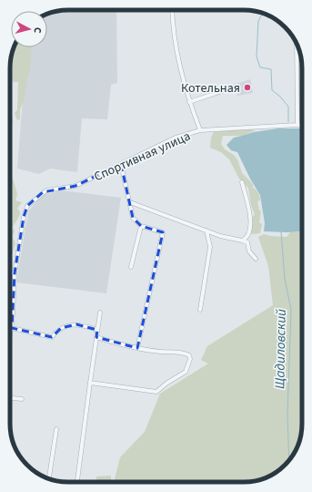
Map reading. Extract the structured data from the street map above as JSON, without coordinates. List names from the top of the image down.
{
  "streets": {
    "street": ["Спортивная улица"]
  },
  "water": ["Щадиловский"],
  "places": ["Котельная"],
  "north": "right"
}
